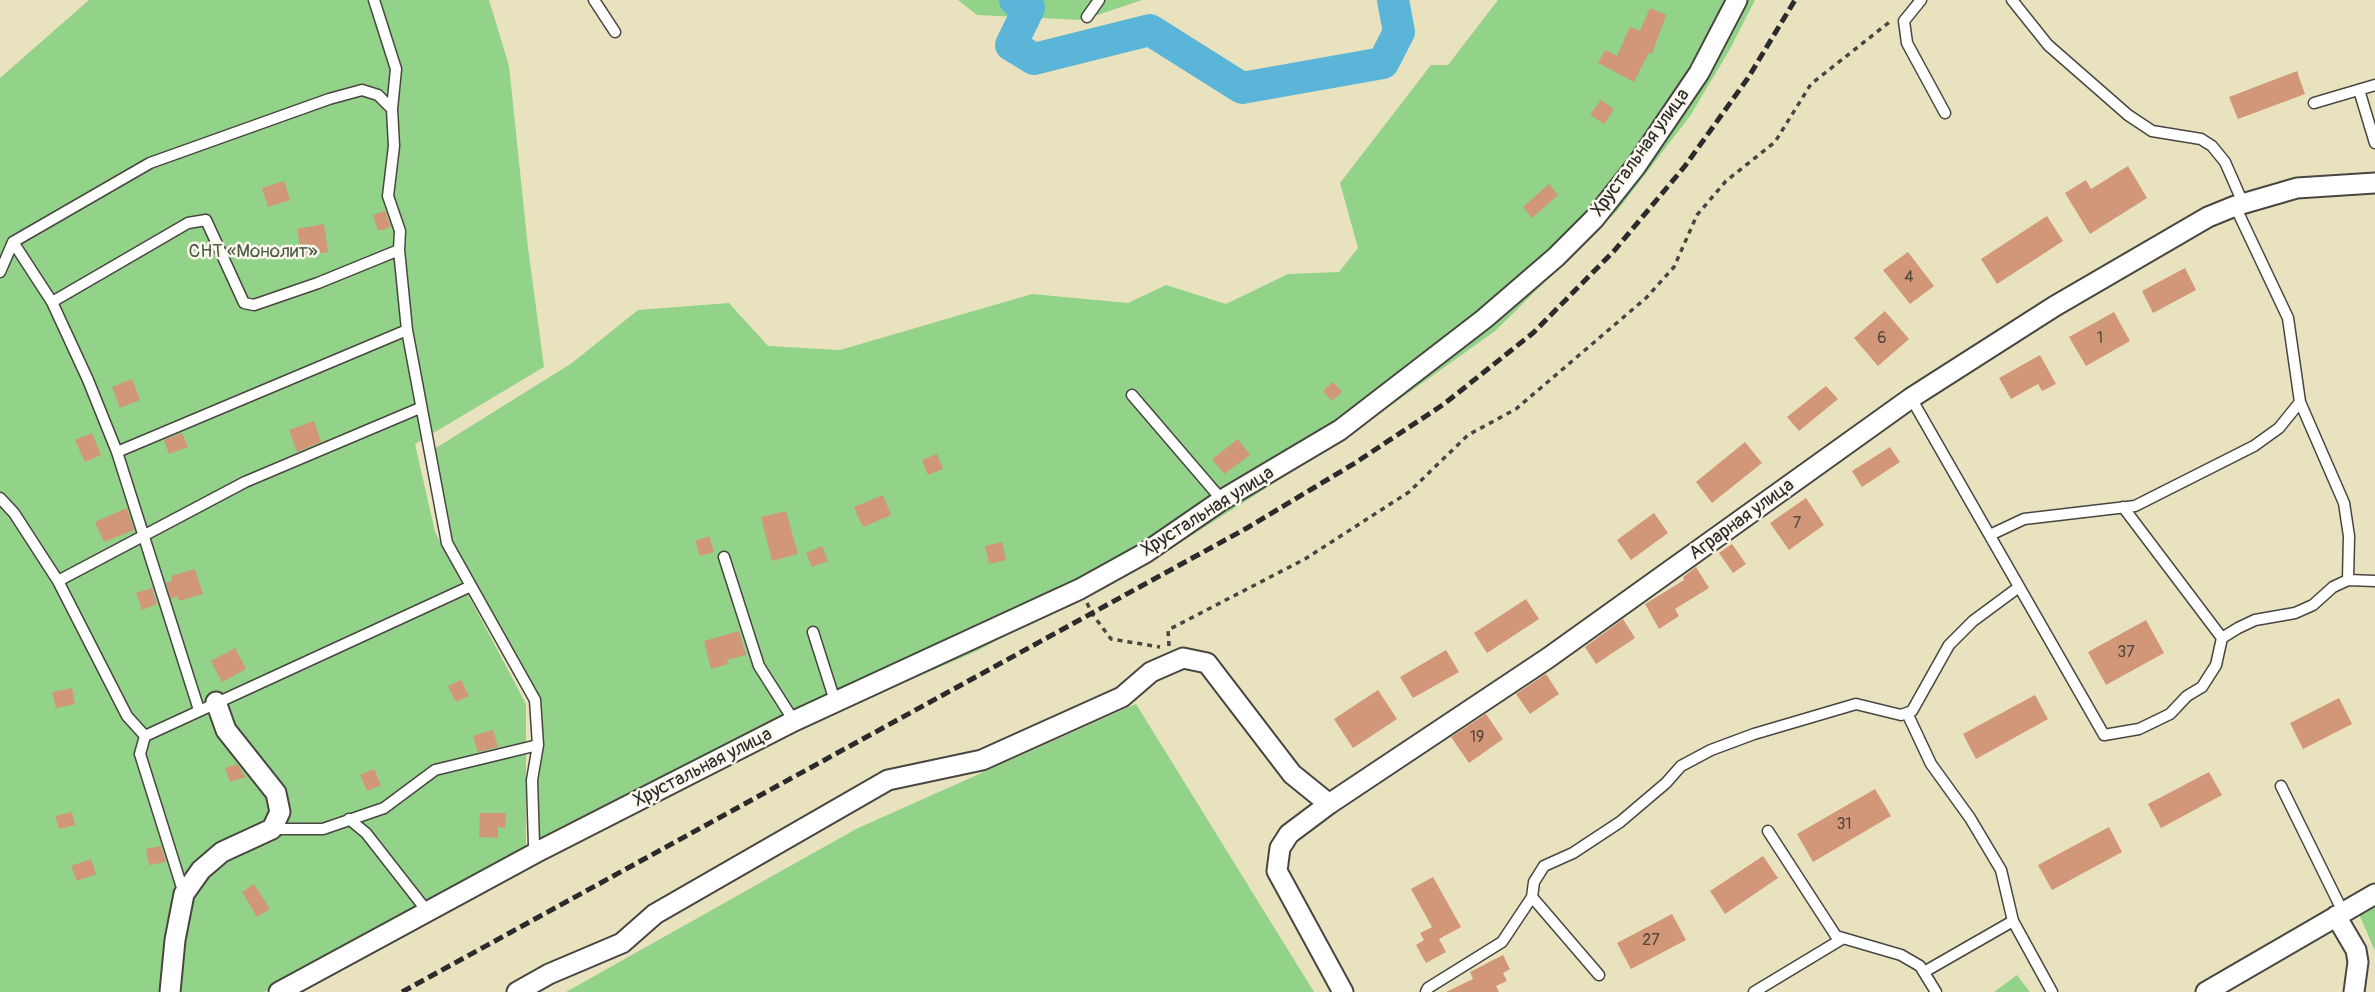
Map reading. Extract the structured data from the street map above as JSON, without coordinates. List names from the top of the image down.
{
  "streets": {
    "street": ["Хрустальная улица", "Аграрная улица"]
  },
  "parks": ["СНТ «Монолит»"],
  "house_numbers": [
    "4",
    "6",
    "1",
    "7",
    "37",
    "19",
    "31",
    "27"
  ]
}
